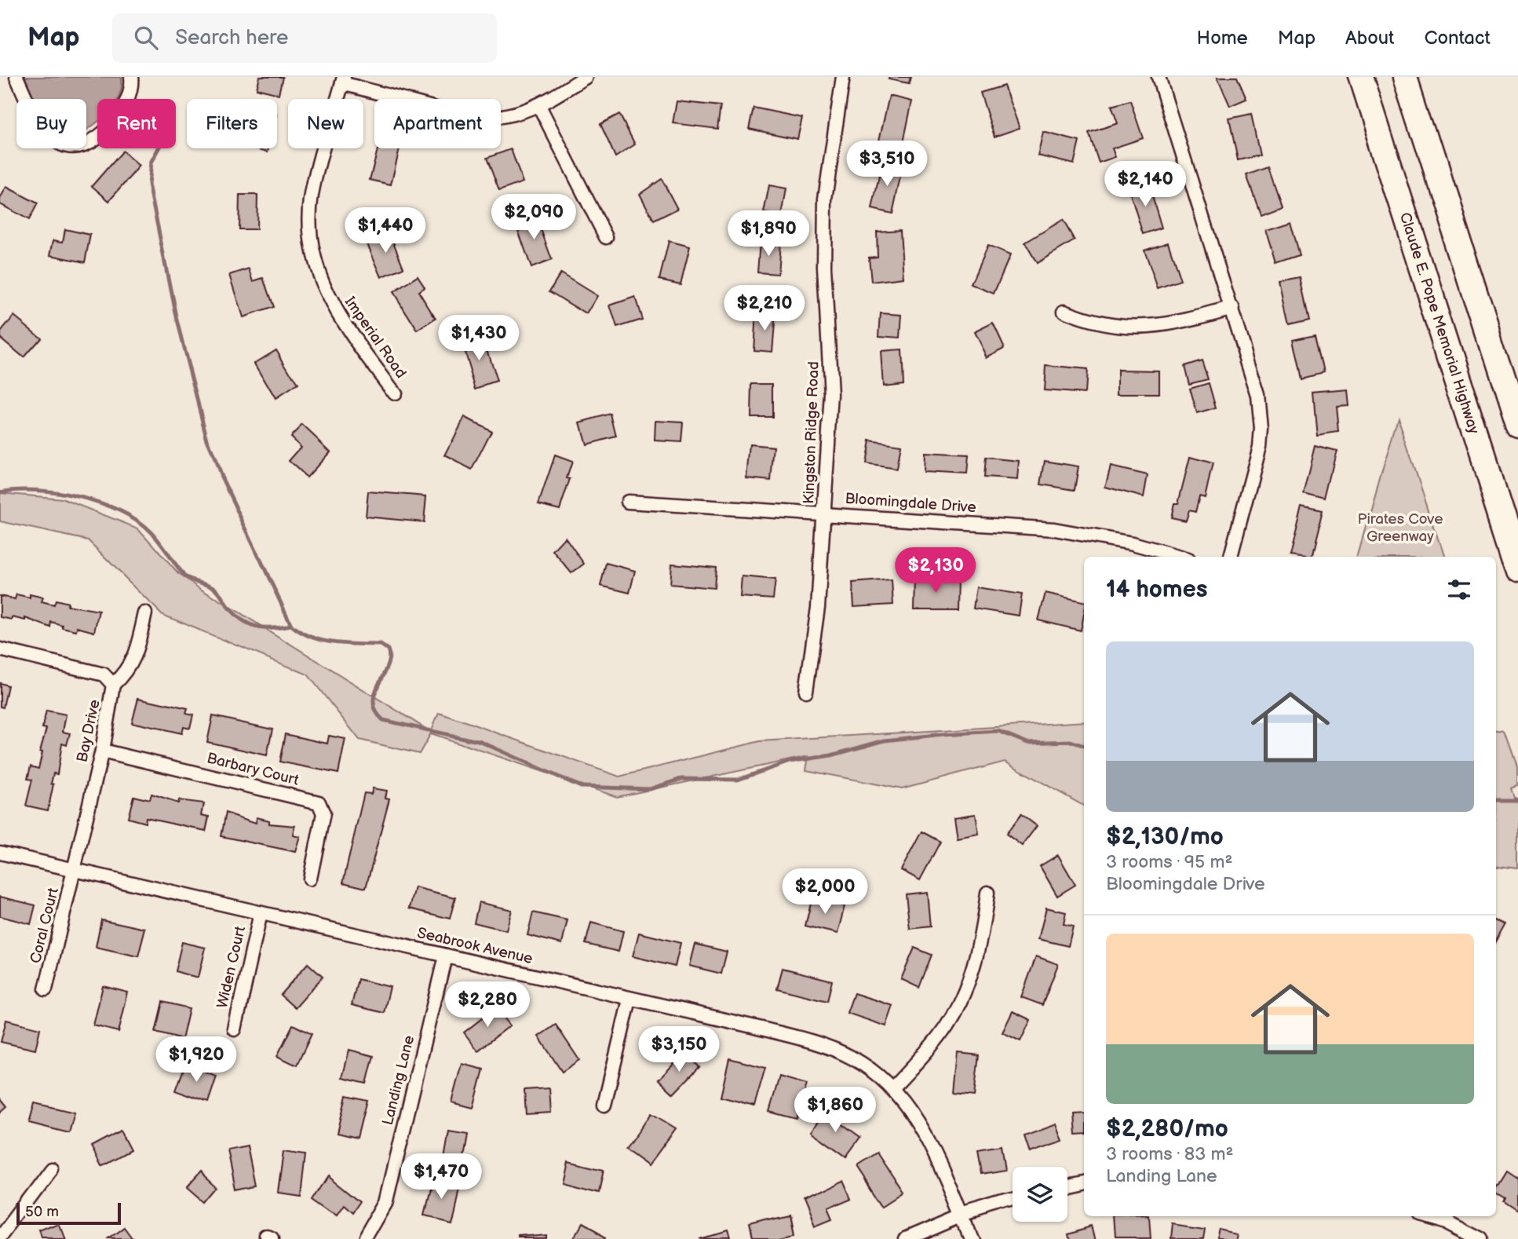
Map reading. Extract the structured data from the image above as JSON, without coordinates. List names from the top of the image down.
{
  "streets": {
    "highway": ["Claude E. Pope Memorial Highway"],
    "street": [
      "Imperial Road",
      "Kingston Ridge Road",
      "Bloomingdale Drive",
      "Bay Drive",
      "Barbary Court",
      "Coral Court",
      "Seabrook Avenue",
      "Widen Court",
      "Landing Lane"
    ]
  },
  "crossings": [
    ["Kingston Ridge Road", "Bloomingdale Drive"],
    ["Bay Drive", "Barbary Court"],
    ["Bay Drive", "Coral Court"],
    ["Bay Drive", "Seabrook Avenue"],
    ["Coral Court", "Seabrook Avenue"],
    ["Seabrook Avenue", "Widen Court"],
    ["Seabrook Avenue", "Landing Lane"]
  ],
  "parks": ["Pirates Cove Greenway"],
  "scale_bar": "50 m",
  "page": {
    "header": "Map",
    "search": "Search here",
    "nav": [
      "Home",
      "Map",
      "About",
      "Contact"
    ],
    "chip": [
      "Buy",
      "Rent",
      "Filters",
      "New",
      "Apartment"
    ],
    "price": [
      "$3,510",
      "$2,140",
      "$2,090",
      "$1,440",
      "$1,890",
      "$2,210",
      "$1,430",
      "$2,130",
      "$2,000",
      "$2,280",
      "$3,150",
      "$1,920",
      "$1,860",
      "$1,470"
    ],
    "heading": "14 homes",
    "list": [
      {
        "name": "$2,130/mo",
        "note": "3 rooms · 95 m² · Bloomingdale Drive"
      },
      {
        "name": "$2,280/mo",
        "note": "3 rooms · 83 m² · Landing Lane"
      }
    ],
    "scale": "50 m"
  }
}
